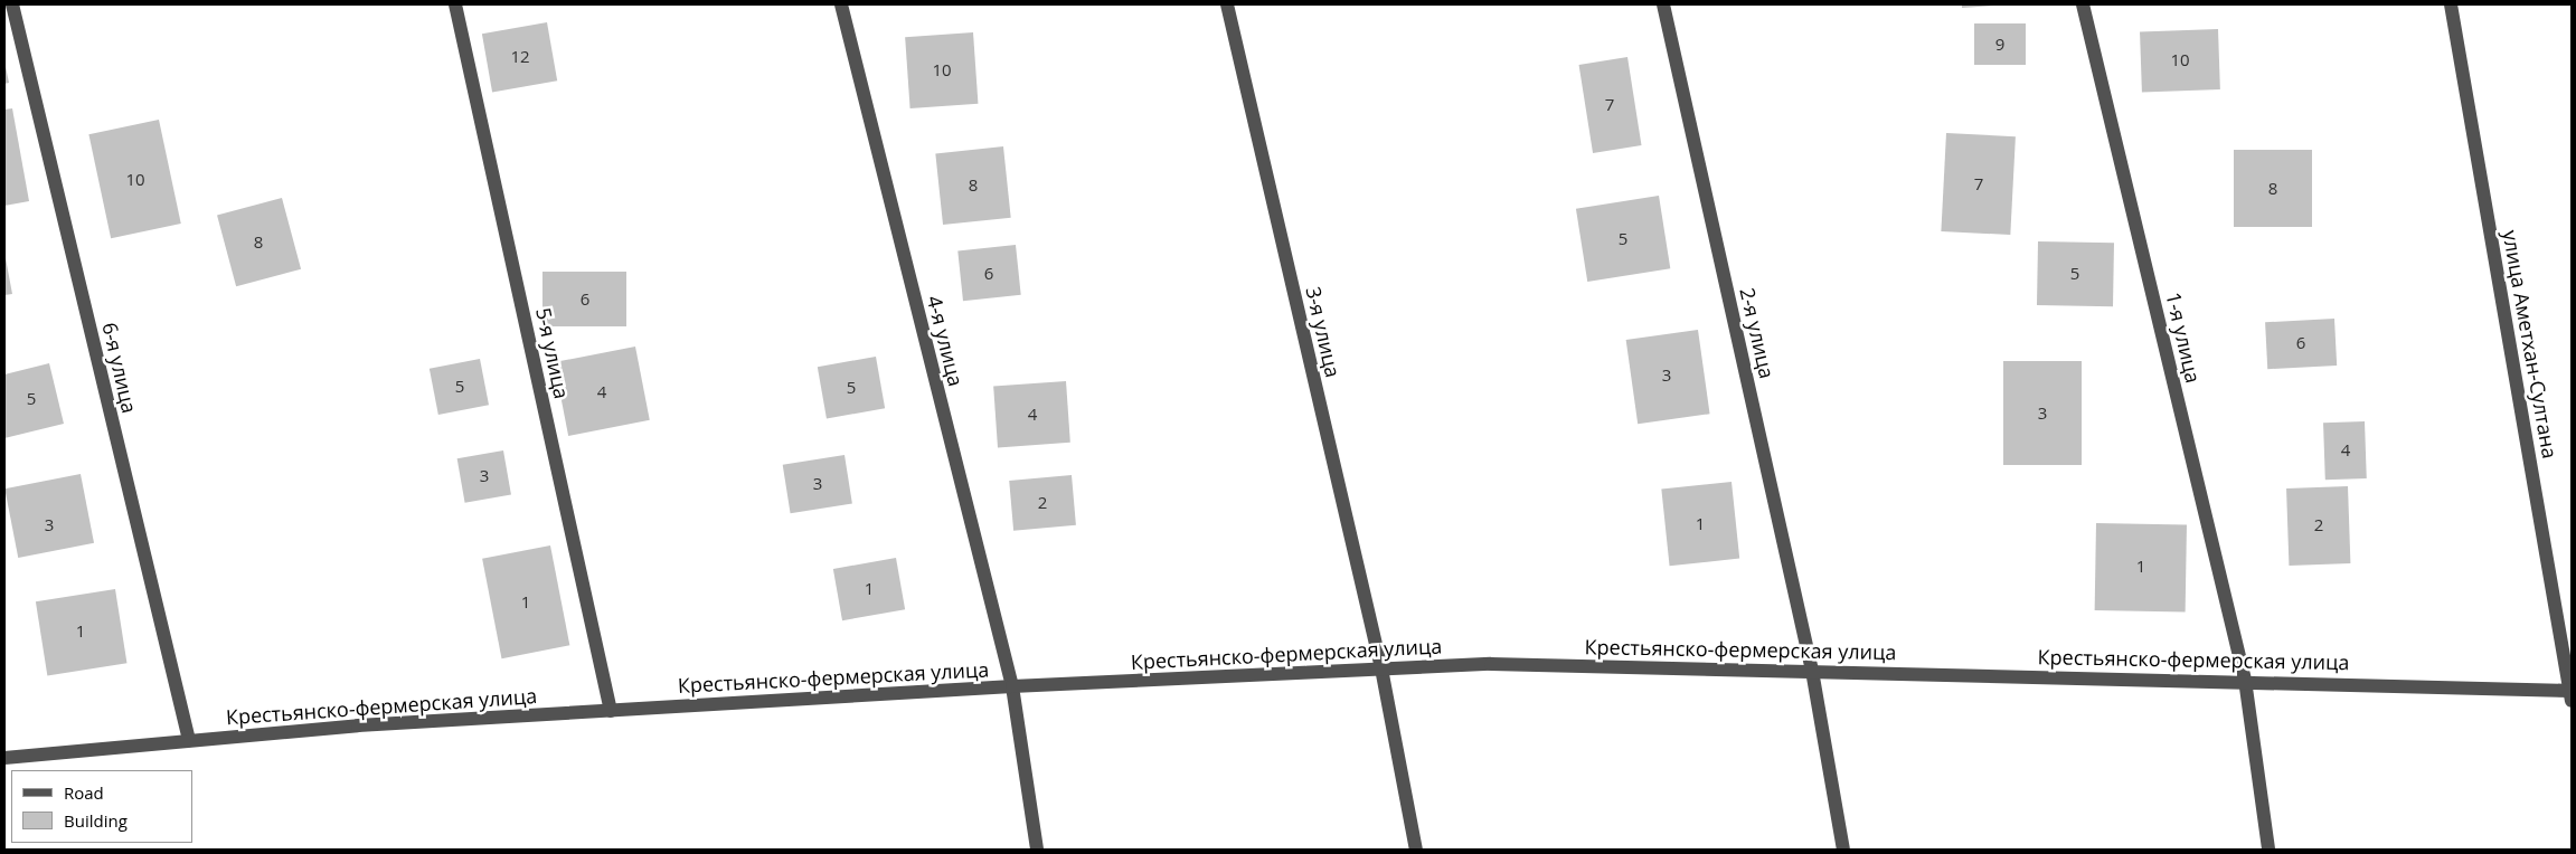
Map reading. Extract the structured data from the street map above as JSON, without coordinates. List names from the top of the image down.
{
  "streets": {
    "street": [
      "3-я улица",
      "2-я улица",
      "1-я улица",
      "4-я улица",
      "улица Аметхан-Султана",
      "5-я улица",
      "6-я улица",
      "Крестьянско-фермерская улица"
    ]
  },
  "crossings": [
    ["3-я улица", "Крестьянско-фермерская улица"],
    ["2-я улица", "Крестьянско-фермерская улица"],
    ["1-я улица", "Крестьянско-фермерская улица"],
    ["4-я улица", "Крестьянско-фермерская улица"],
    ["улица Аметхан-Султана", "Крестьянско-фермерская улица"],
    ["5-я улица", "Крестьянско-фермерская улица"],
    ["6-я улица", "Крестьянско-фермерская улица"]
  ],
  "house_numbers": [
    "9",
    "12",
    "10",
    "10",
    "7",
    "10",
    "7",
    "8",
    "8",
    "5",
    "8",
    "6",
    "5",
    "6",
    "6",
    "3",
    "5",
    "5",
    "4",
    "5",
    "3",
    "4",
    "4",
    "3",
    "3",
    "2",
    "1",
    "3",
    "2",
    "1",
    "1",
    "1",
    "1"
  ],
  "legend": ["Road", "Building"]
}
